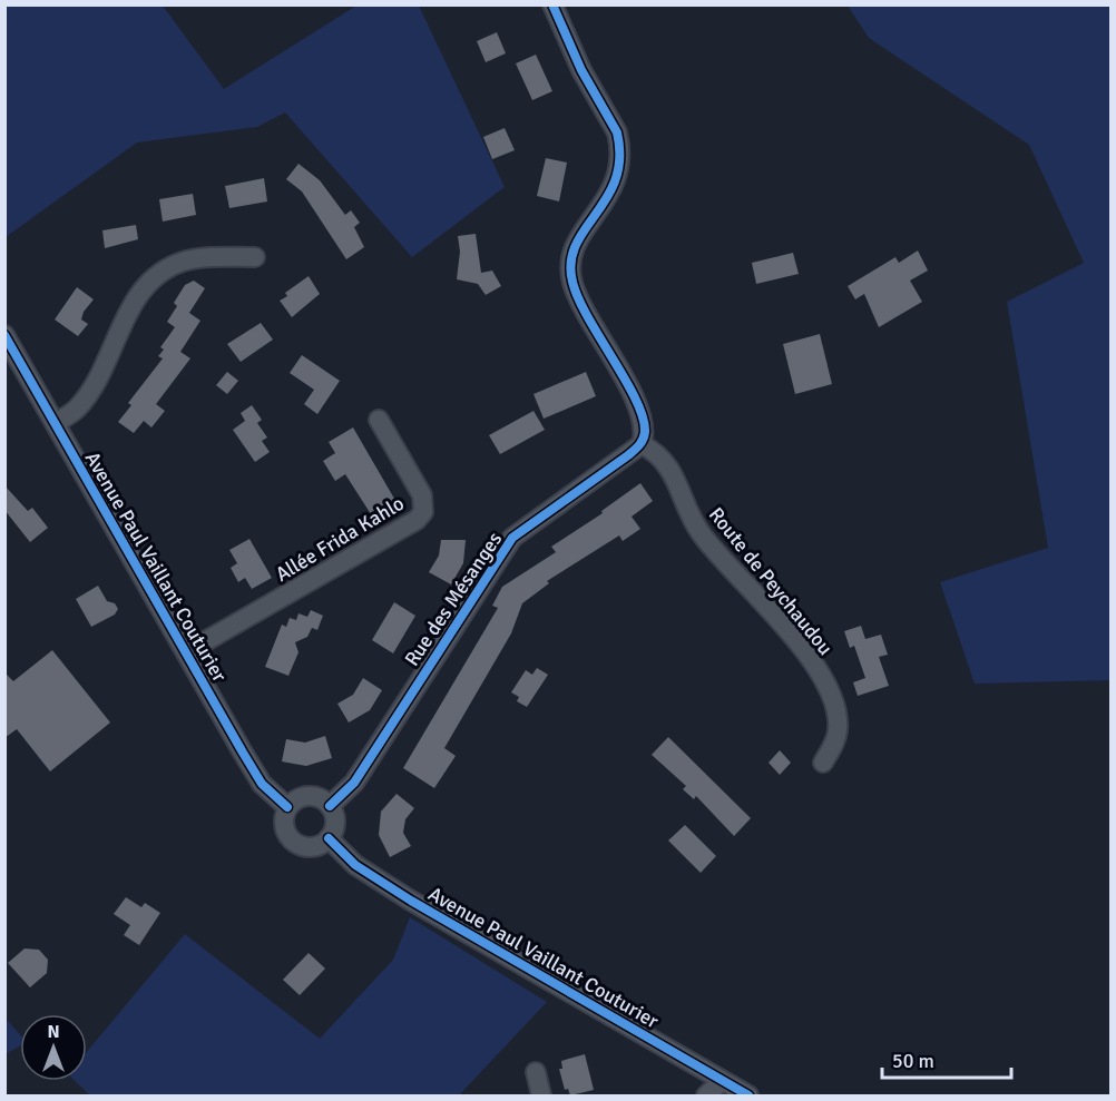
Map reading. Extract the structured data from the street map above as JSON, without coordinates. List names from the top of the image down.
{
  "streets": {
    "street": [
      "Allée Frida Kahlo",
      "Avenue Paul Vaillant Couturier",
      "Route de Peychaudou",
      "Rue des Mésanges"
    ]
  },
  "crossings": [
    ["Allée Frida Kahlo", "Avenue Paul Vaillant Couturier"],
    ["Avenue Paul Vaillant Couturier", "Rue des Mésanges"],
    ["Route de Peychaudou", "Rue des Mésanges"]
  ],
  "scale_bar": "50 m",
  "north": "top"
}
